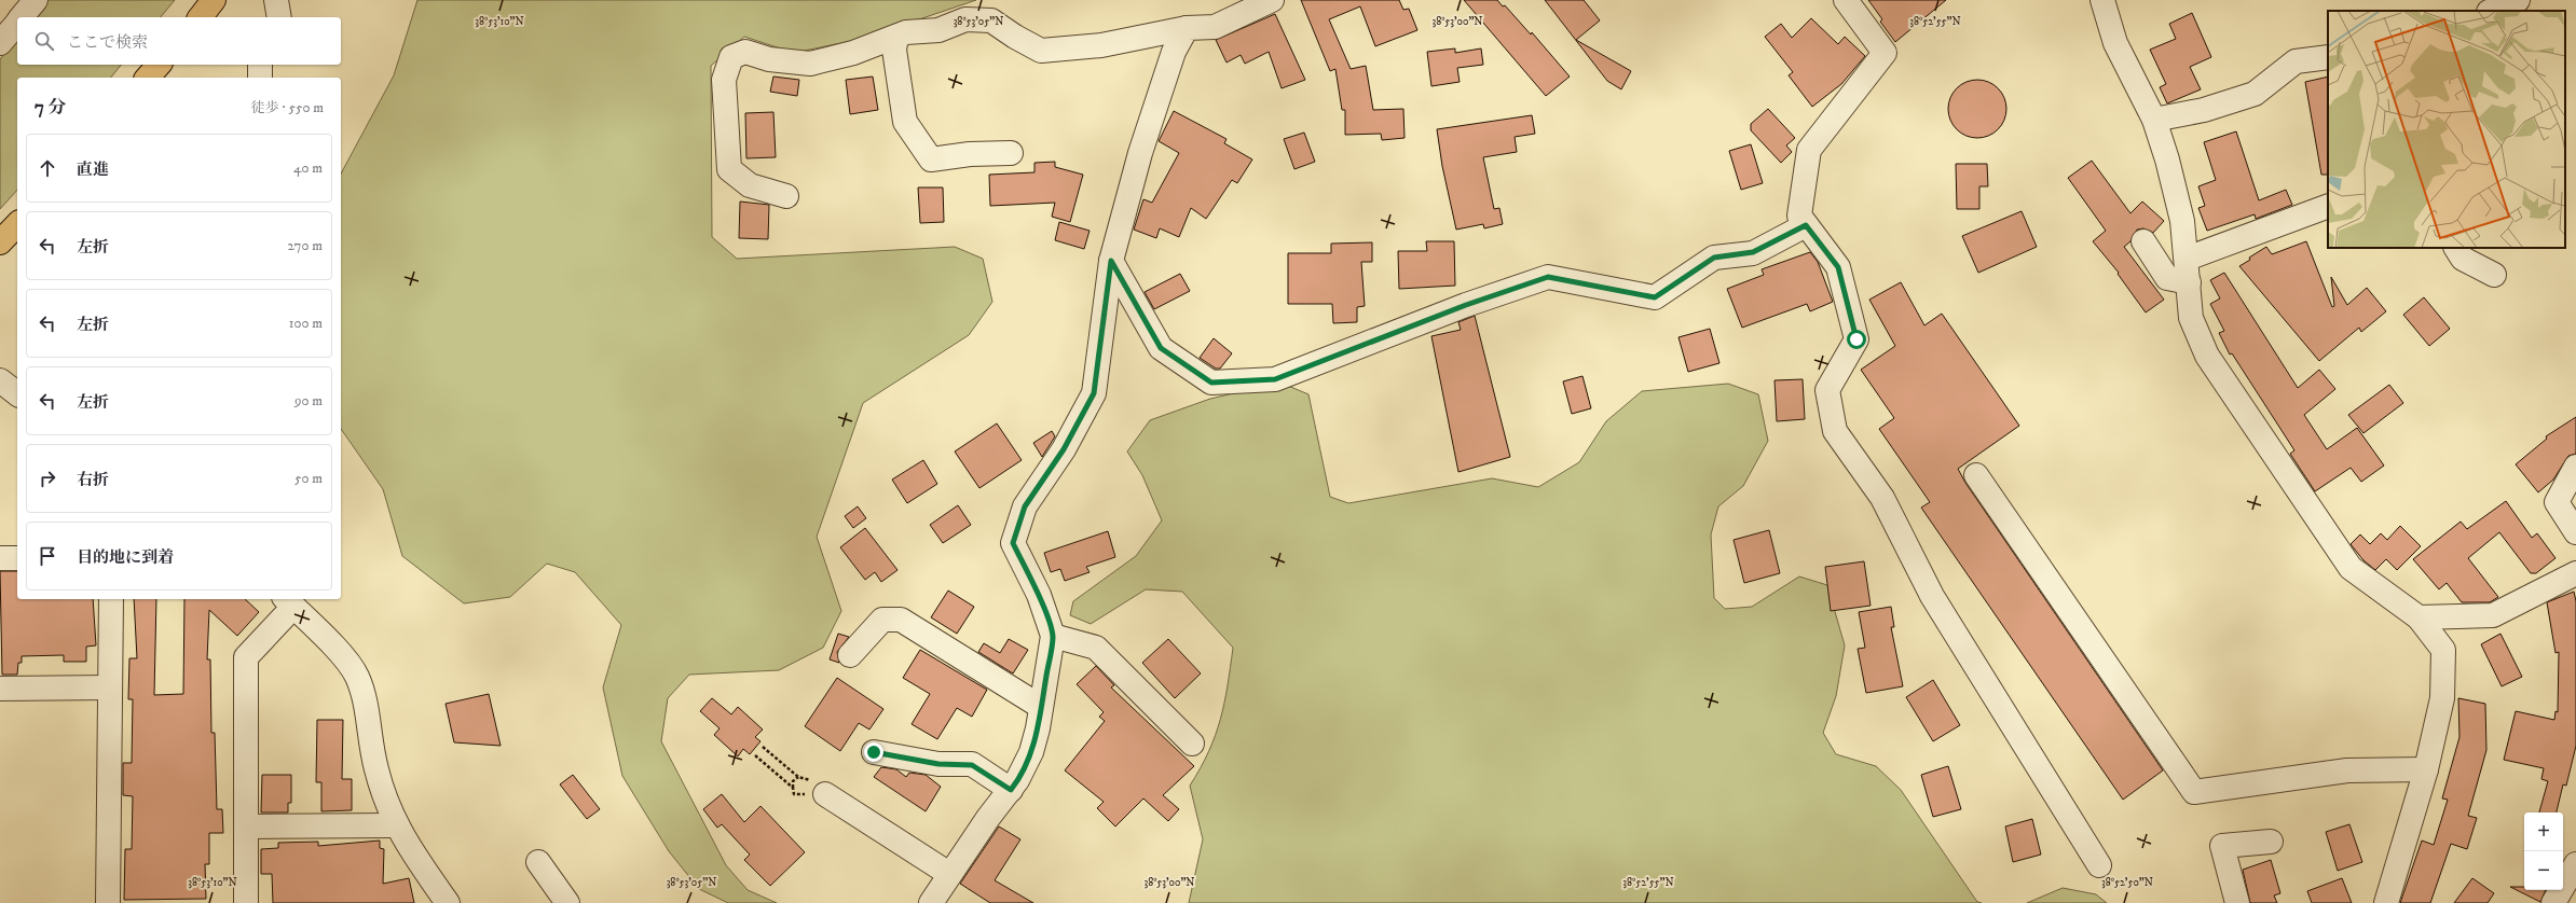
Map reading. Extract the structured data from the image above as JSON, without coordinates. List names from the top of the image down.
{
  "page": {
    "search": "ここで検索",
    "heading": ["7 分", "徒歩 · 550 m"],
    "list": [
      ["直進", "40 m"],
      ["左折", "270 m"],
      ["左折", "100 m"],
      ["左折", "90 m"],
      ["右折", "50 m"],
      "目的地に到着"
    ],
    "map_buttons": ["+", "−"]
  },
  "coordinates": [
    "38°53'10\"N",
    "38°53'05\"N",
    "38°53'00\"N",
    "38°52'55\"N",
    "38°52'50\"N"
  ]
}
